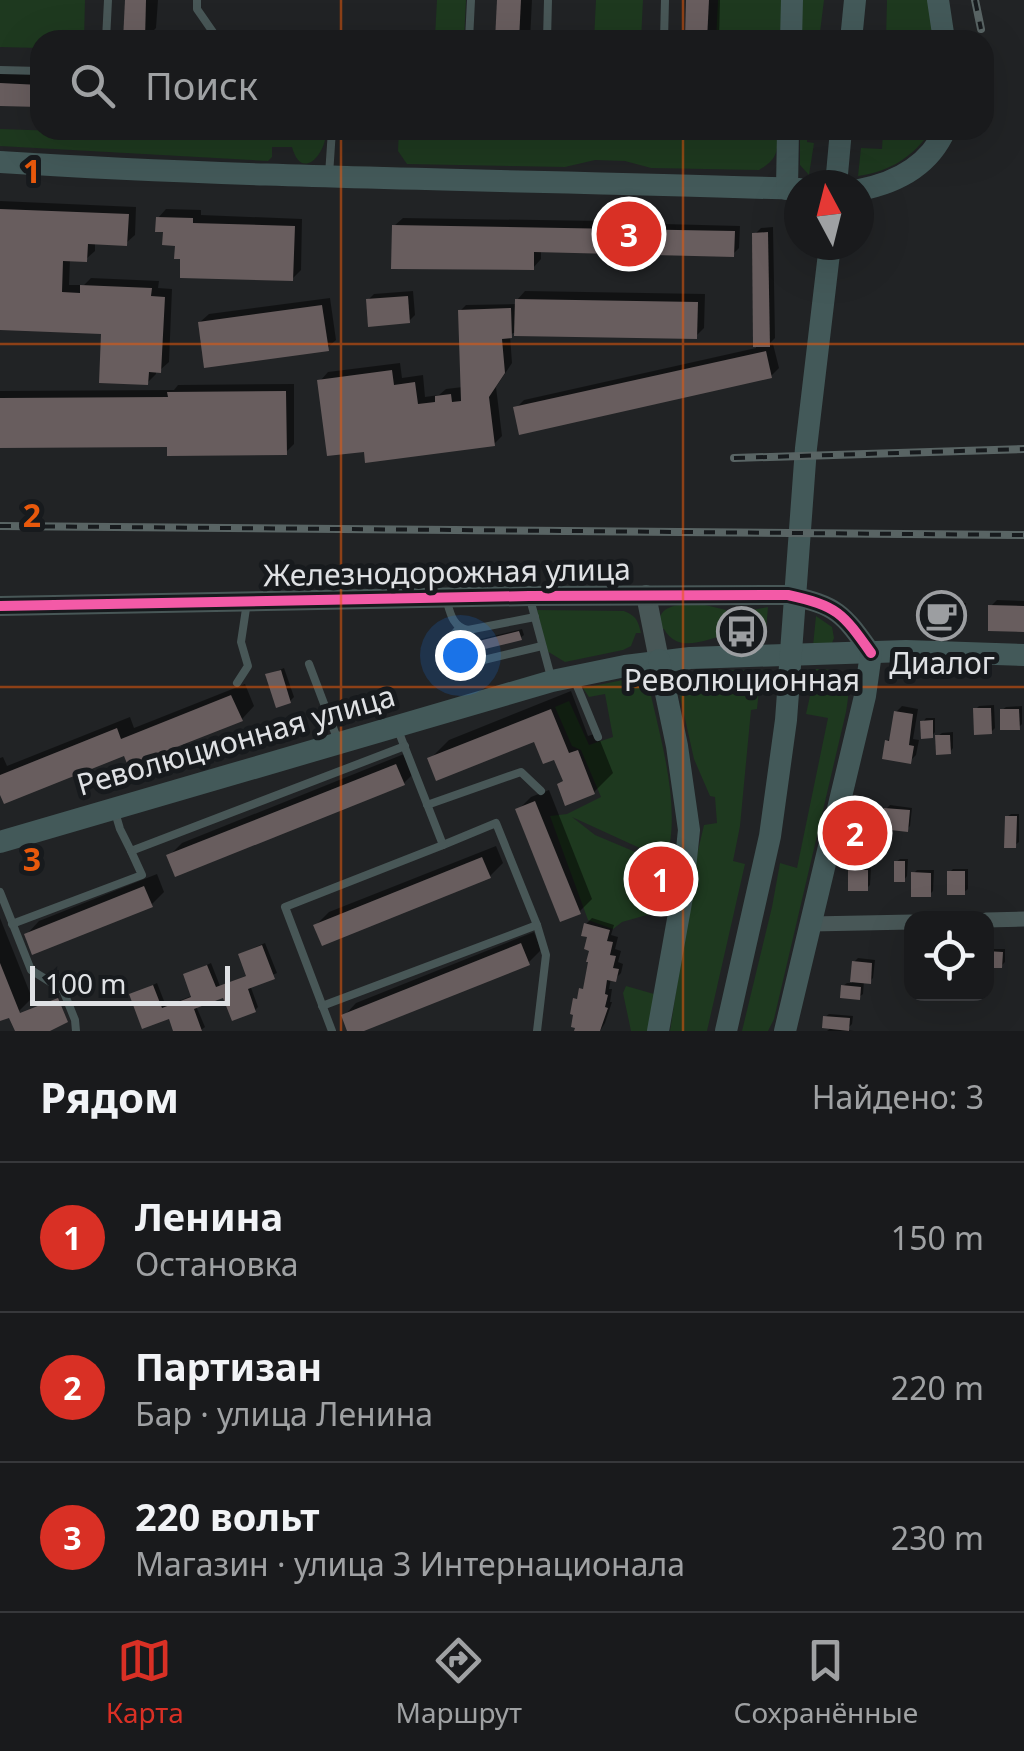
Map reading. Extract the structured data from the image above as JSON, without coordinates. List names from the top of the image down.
{
  "streets": {
    "main road": ["Революционная улица"],
    "street": ["Железнодорожная улица"]
  },
  "crossings": [
    ["Железнодорожная улица", "Революционная улица"]
  ],
  "places": {
    "cafe": ["Диалог"],
    "bus stop": ["Революционная"]
  },
  "scale_bar": "100 m",
  "north": "top",
  "page": {
    "search": "Поиск",
    "pins": ["3", "2", "1"],
    "scale": "100 m",
    "heading": ["Рядом", "Найдено: 3"],
    "list": [
      {
        "mark": "1",
        "name": "Ленина",
        "note": "Остановка",
        "value": "150 m"
      },
      {
        "mark": "2",
        "name": "Партизан",
        "note": "Бар · улица Ленина",
        "value": "220 m"
      },
      {
        "mark": "3",
        "name": "220 вольт",
        "note": "Магазин · улица 3 Интернационала",
        "value": "230 m"
      }
    ],
    "nav": ["Карта", "Маршрут", "Сохранённые"]
  },
  "grid": {
    "rows": ["1", "2", "3"]
  }
}
